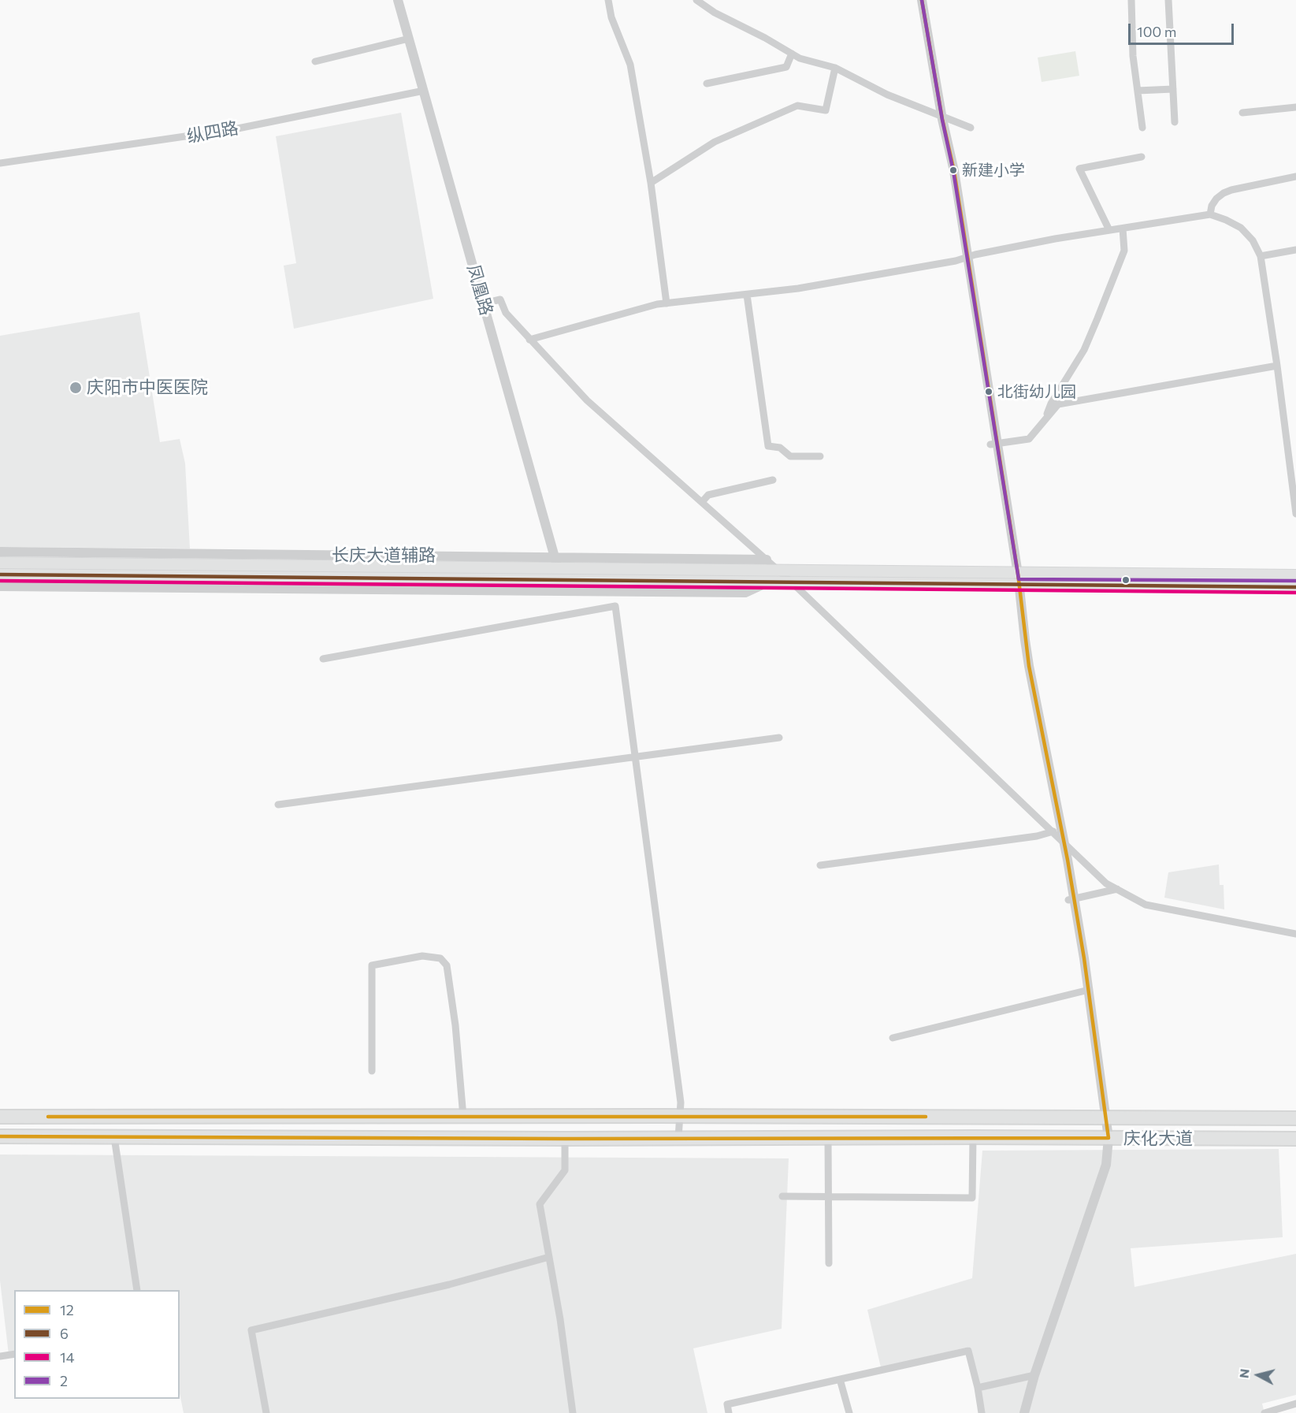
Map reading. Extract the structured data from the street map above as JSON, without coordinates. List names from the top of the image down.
{
  "streets": {
    "highway": ["庆化大道"],
    "street": ["纵四路", "凤凰路", "长庆大道辅路"]
  },
  "crossings": [
    ["纵四路", "凤凰路"],
    ["凤凰路", "长庆大道辅路"]
  ],
  "places": ["新建小学", "庆阳市中医医院", "北街幼儿园"],
  "lines": [
    "transit line 12",
    "transit line 2",
    "transit line 6",
    "transit line 14"
  ],
  "legend": [
    "12",
    "6",
    "14",
    "2"
  ],
  "scale_bar": "100 m",
  "north": "left"
}
